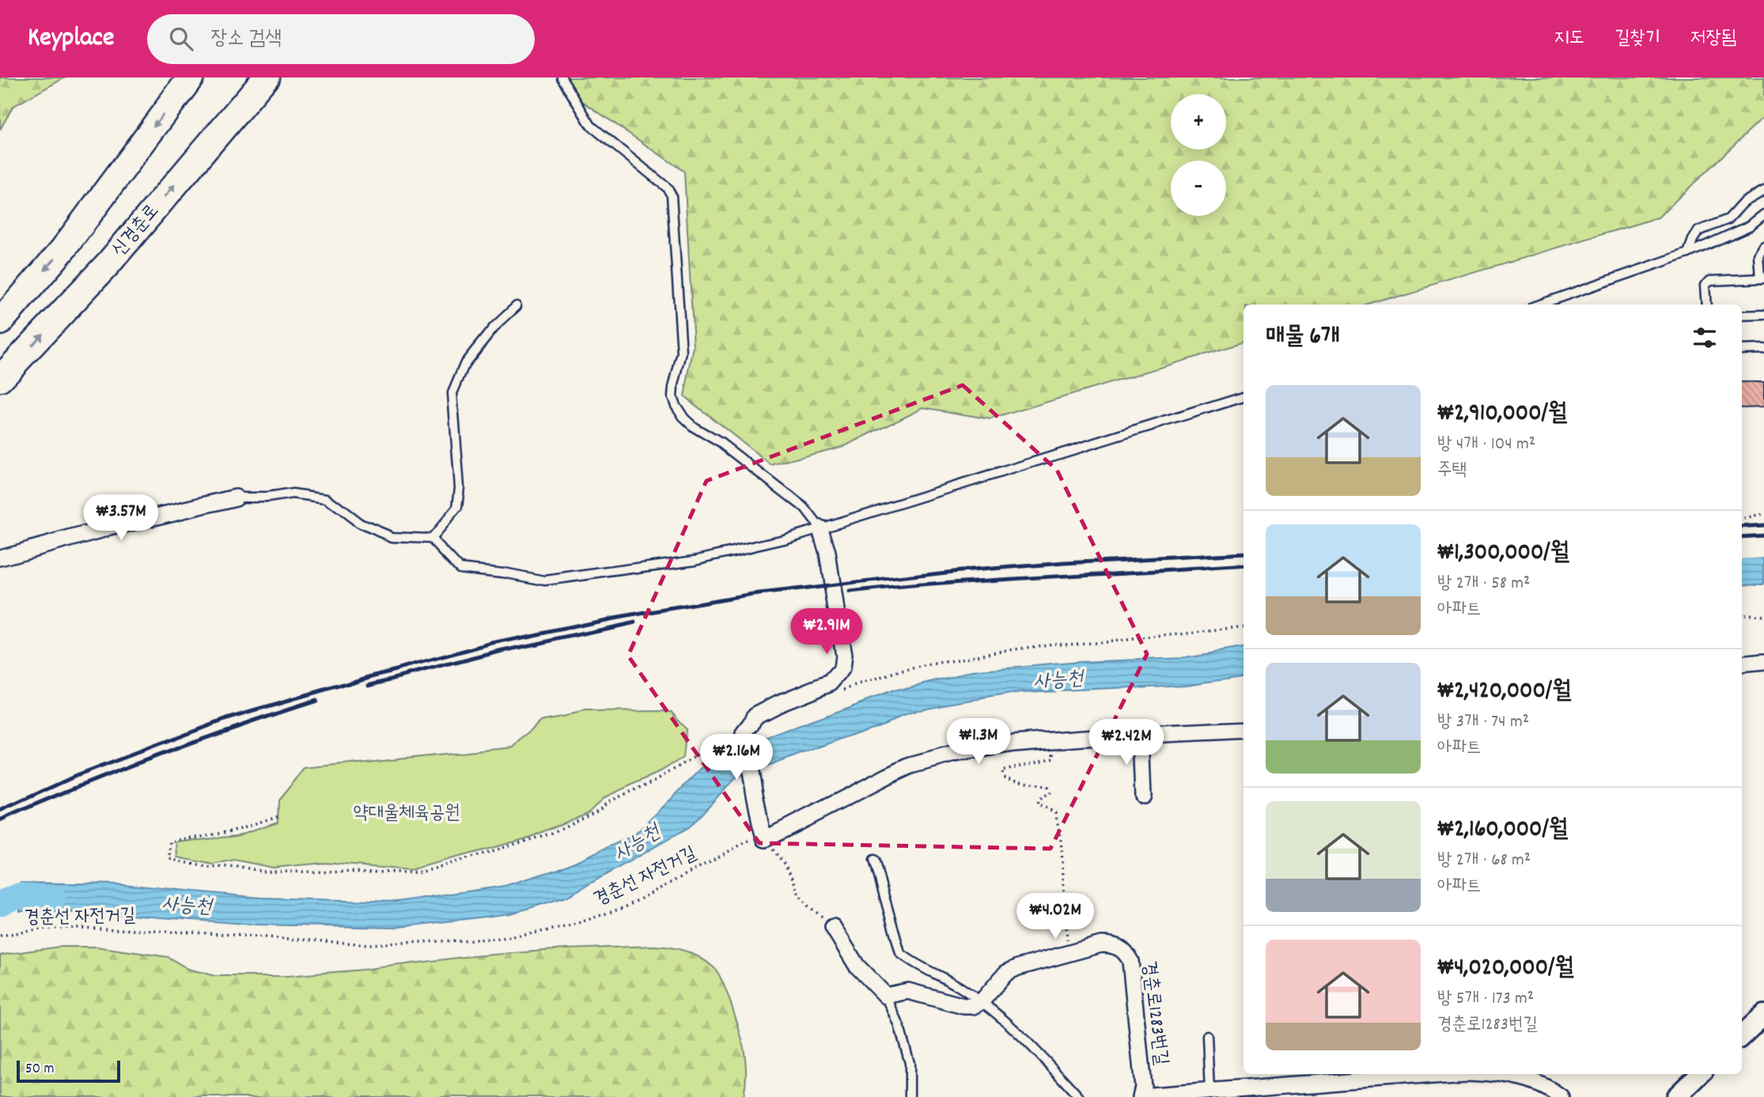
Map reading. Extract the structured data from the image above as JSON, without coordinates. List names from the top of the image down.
{
  "streets": {
    "highway": ["신경춘로"],
    "street": ["경춘로1283번길"],
    "path": ["경춘선 자전거길"]
  },
  "water": ["사능천"],
  "parks": ["약대울체육공원"],
  "scale_bar": "50 m",
  "page": {
    "header": "Keyplace",
    "search": "장소 검색",
    "nav": ["지도", "길찾기", "저장됨"],
    "map_buttons": ["+", "−"],
    "heading": "매물 6개",
    "list": [
      {
        "name": "₩2,910,000/월",
        "note": "방 4개 · 104 m² · 주택"
      },
      {
        "name": "₩1,300,000/월",
        "note": "방 2개 · 58 m² · 아파트"
      },
      {
        "name": "₩2,420,000/월",
        "note": "방 3개 · 74 m² · 아파트"
      },
      {
        "name": "₩2,160,000/월",
        "note": "방 2개 · 68 m² · 아파트"
      },
      {
        "name": "₩4,020,000/월",
        "note": "방 5개 · 173 m² · 경춘로1283번길"
      }
    ],
    "price": [
      "₩3.57M",
      "₩2.91M",
      "₩1.3M",
      "₩2.42M",
      "₩2.16M",
      "₩4.02M"
    ],
    "scale": "50 m"
  }
}
